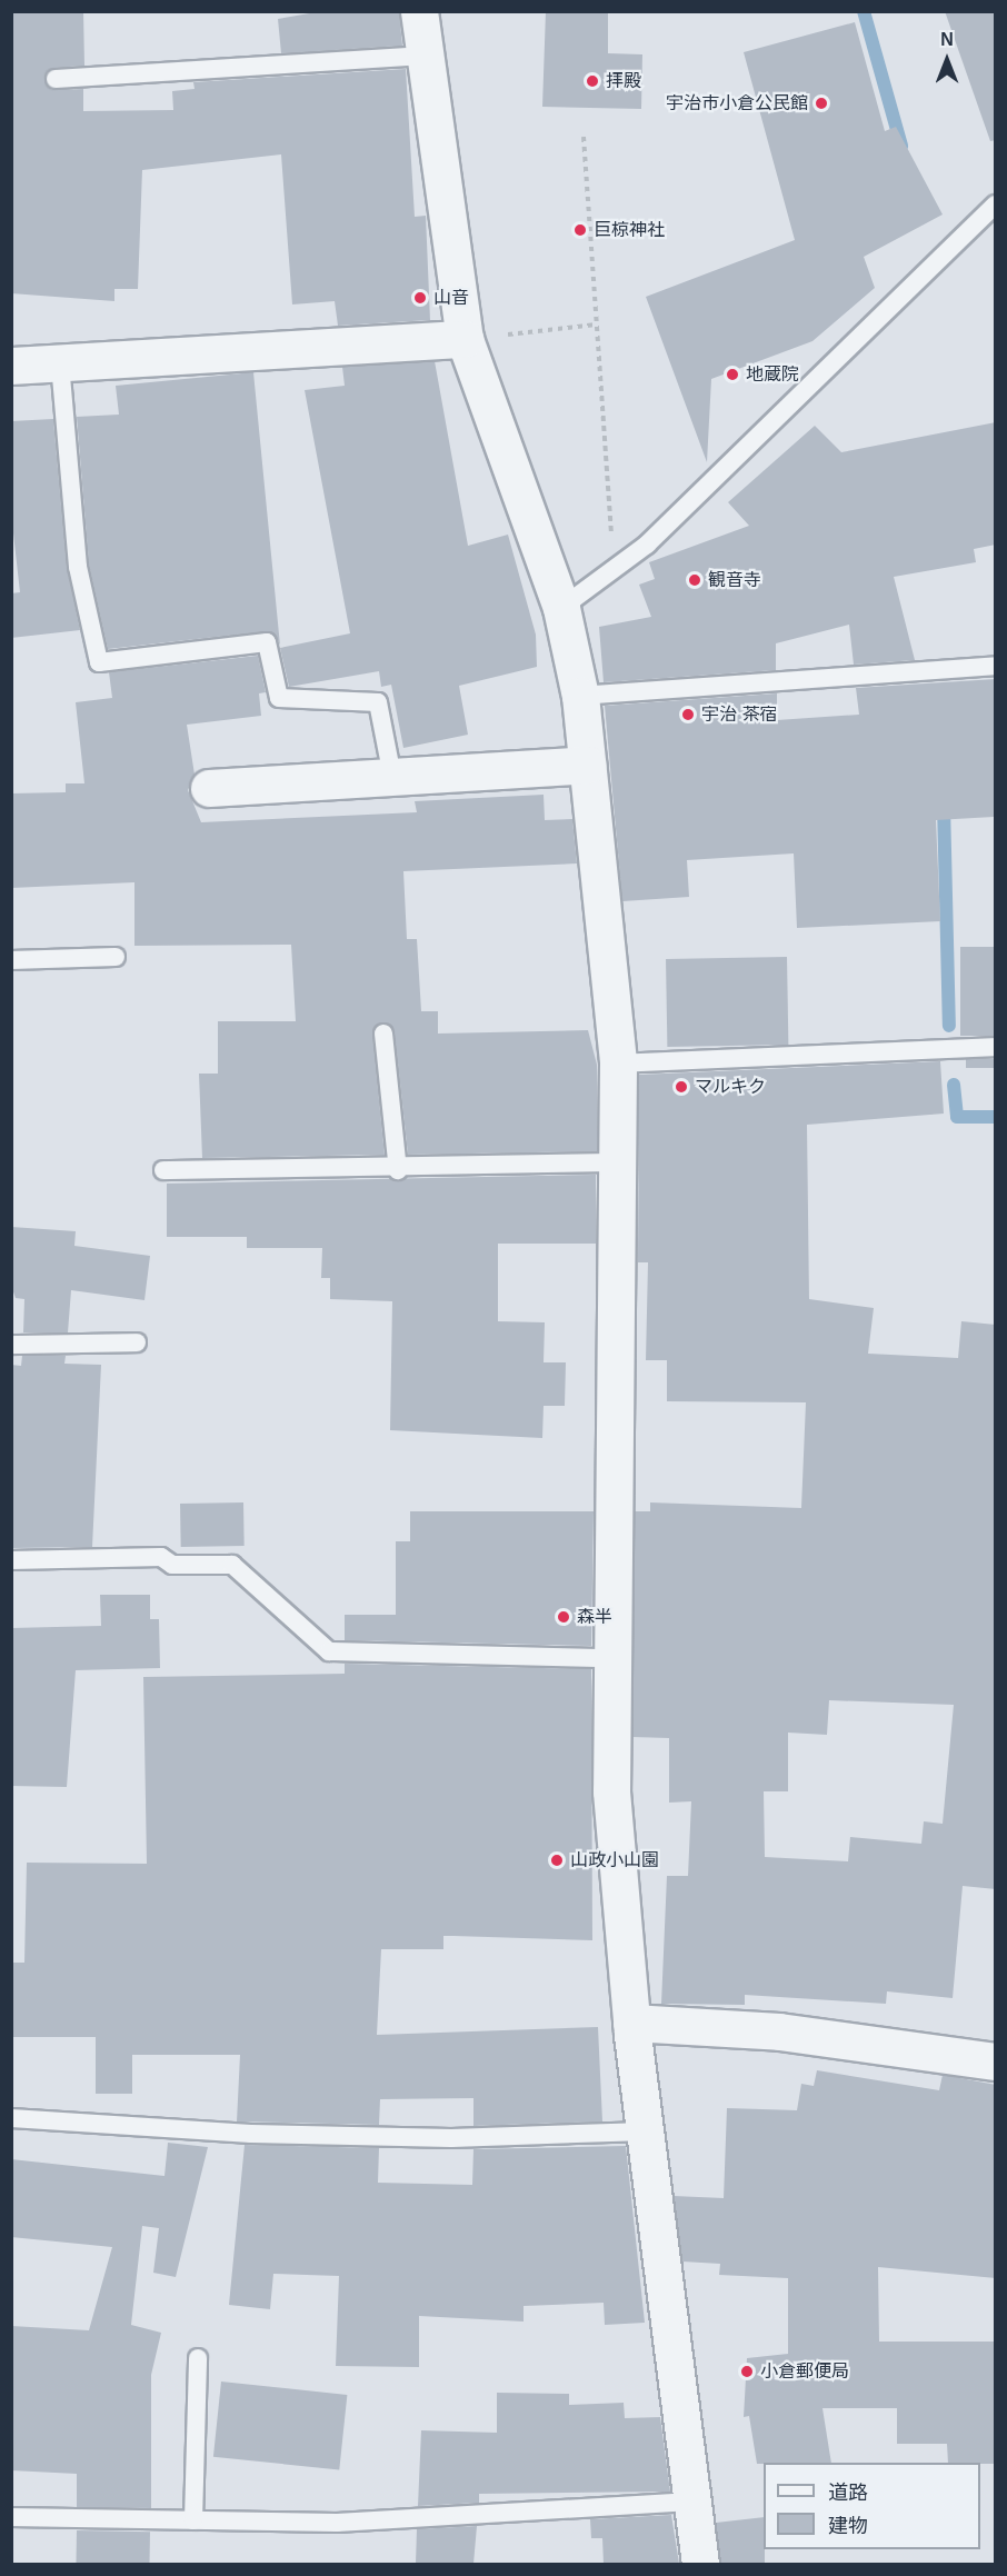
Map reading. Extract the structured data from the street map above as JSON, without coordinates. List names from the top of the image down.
{
  "places": [
    "拝殿",
    "宇治市小倉公民館",
    "巨椋神社",
    "山音",
    "地蔵院",
    "観音寺",
    "宇治 茶宿",
    "マルキク",
    "森半",
    "山政小山園",
    "小倉郵便局"
  ],
  "legend": ["道路", "建物"],
  "north": "top"
}
